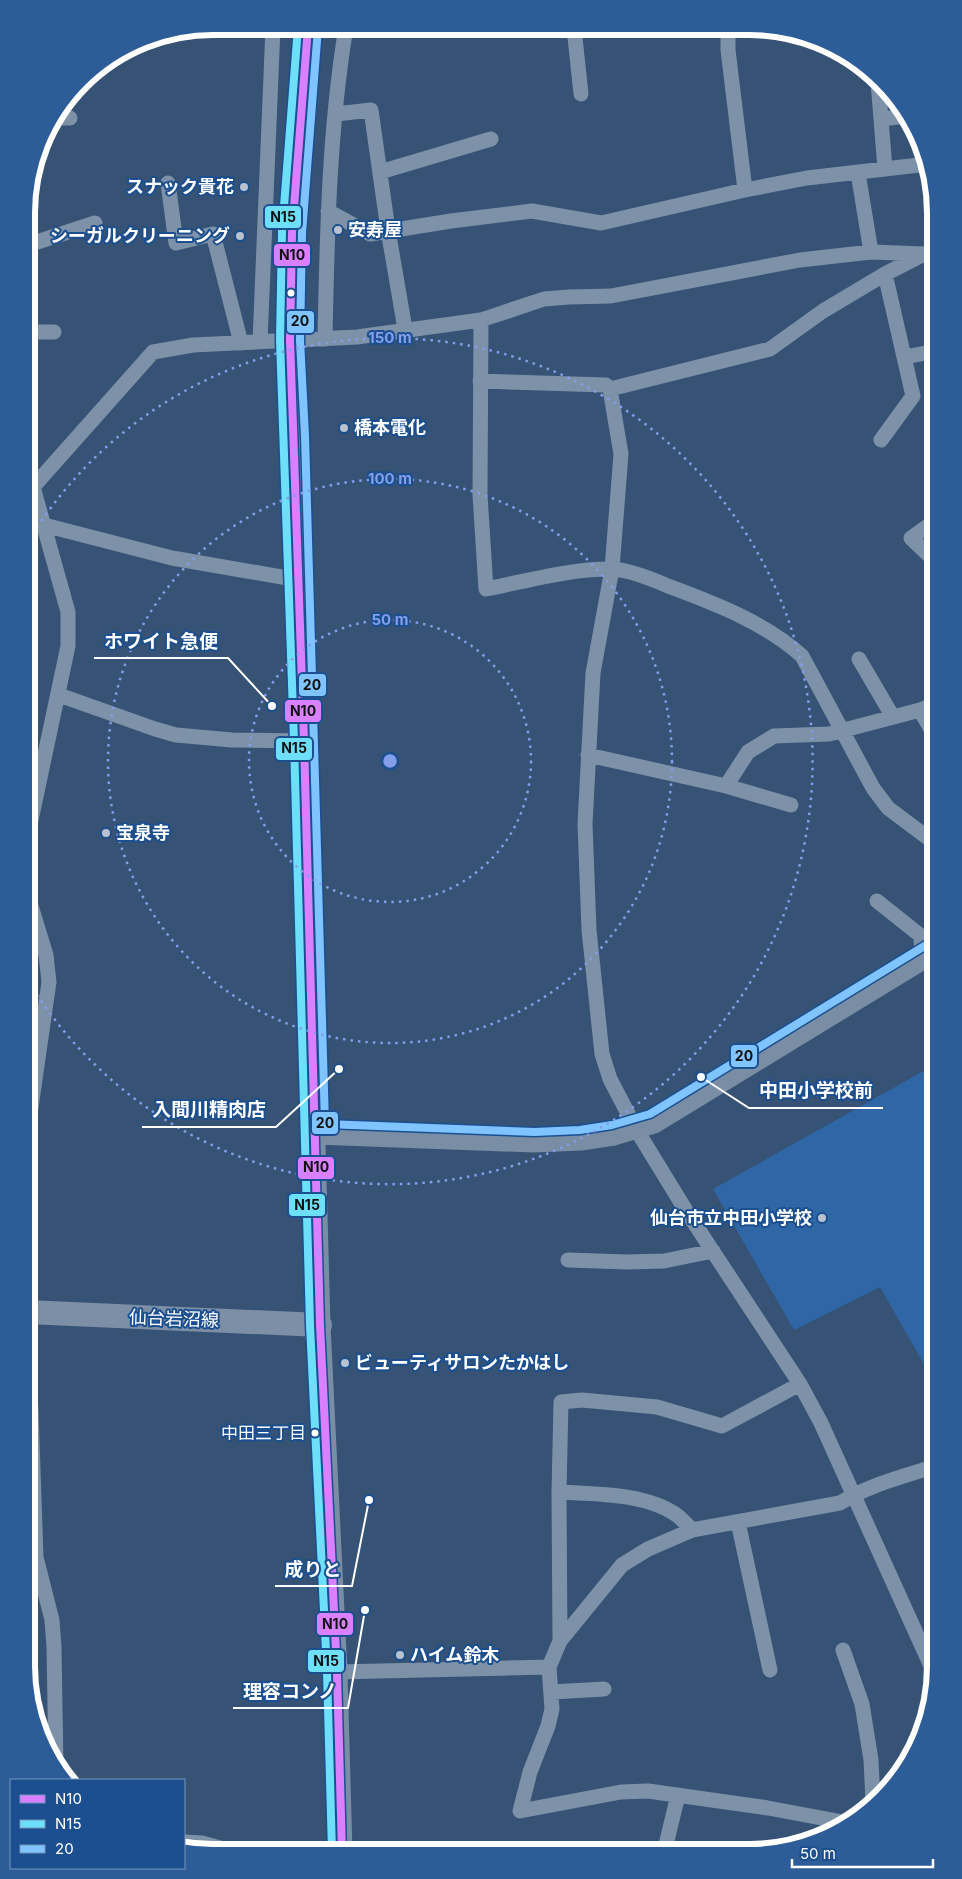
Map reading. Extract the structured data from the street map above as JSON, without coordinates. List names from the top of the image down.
{
  "streets": {
    "main road": ["仙台岩沼線"]
  },
  "places": [
    "スナック貴花",
    "安寿屋",
    "シーガルクリーニング",
    "橋本電化",
    "ホワイト急便",
    "宝泉寺",
    "入間川精肉店",
    "中田小学校前",
    "仙台市立中田小学校",
    "ビューティサロンたかはし",
    "中田三丁目",
    "成りと",
    "理容コンノ",
    "ハイム鈴木"
  ],
  "lines": ["transit line N10", "transit line N15", "transit line 20"],
  "legend": ["N10", "N15", "20"],
  "scale_bar": "50 m",
  "rings": ["150 m", "100 m", "50 m"]
}
